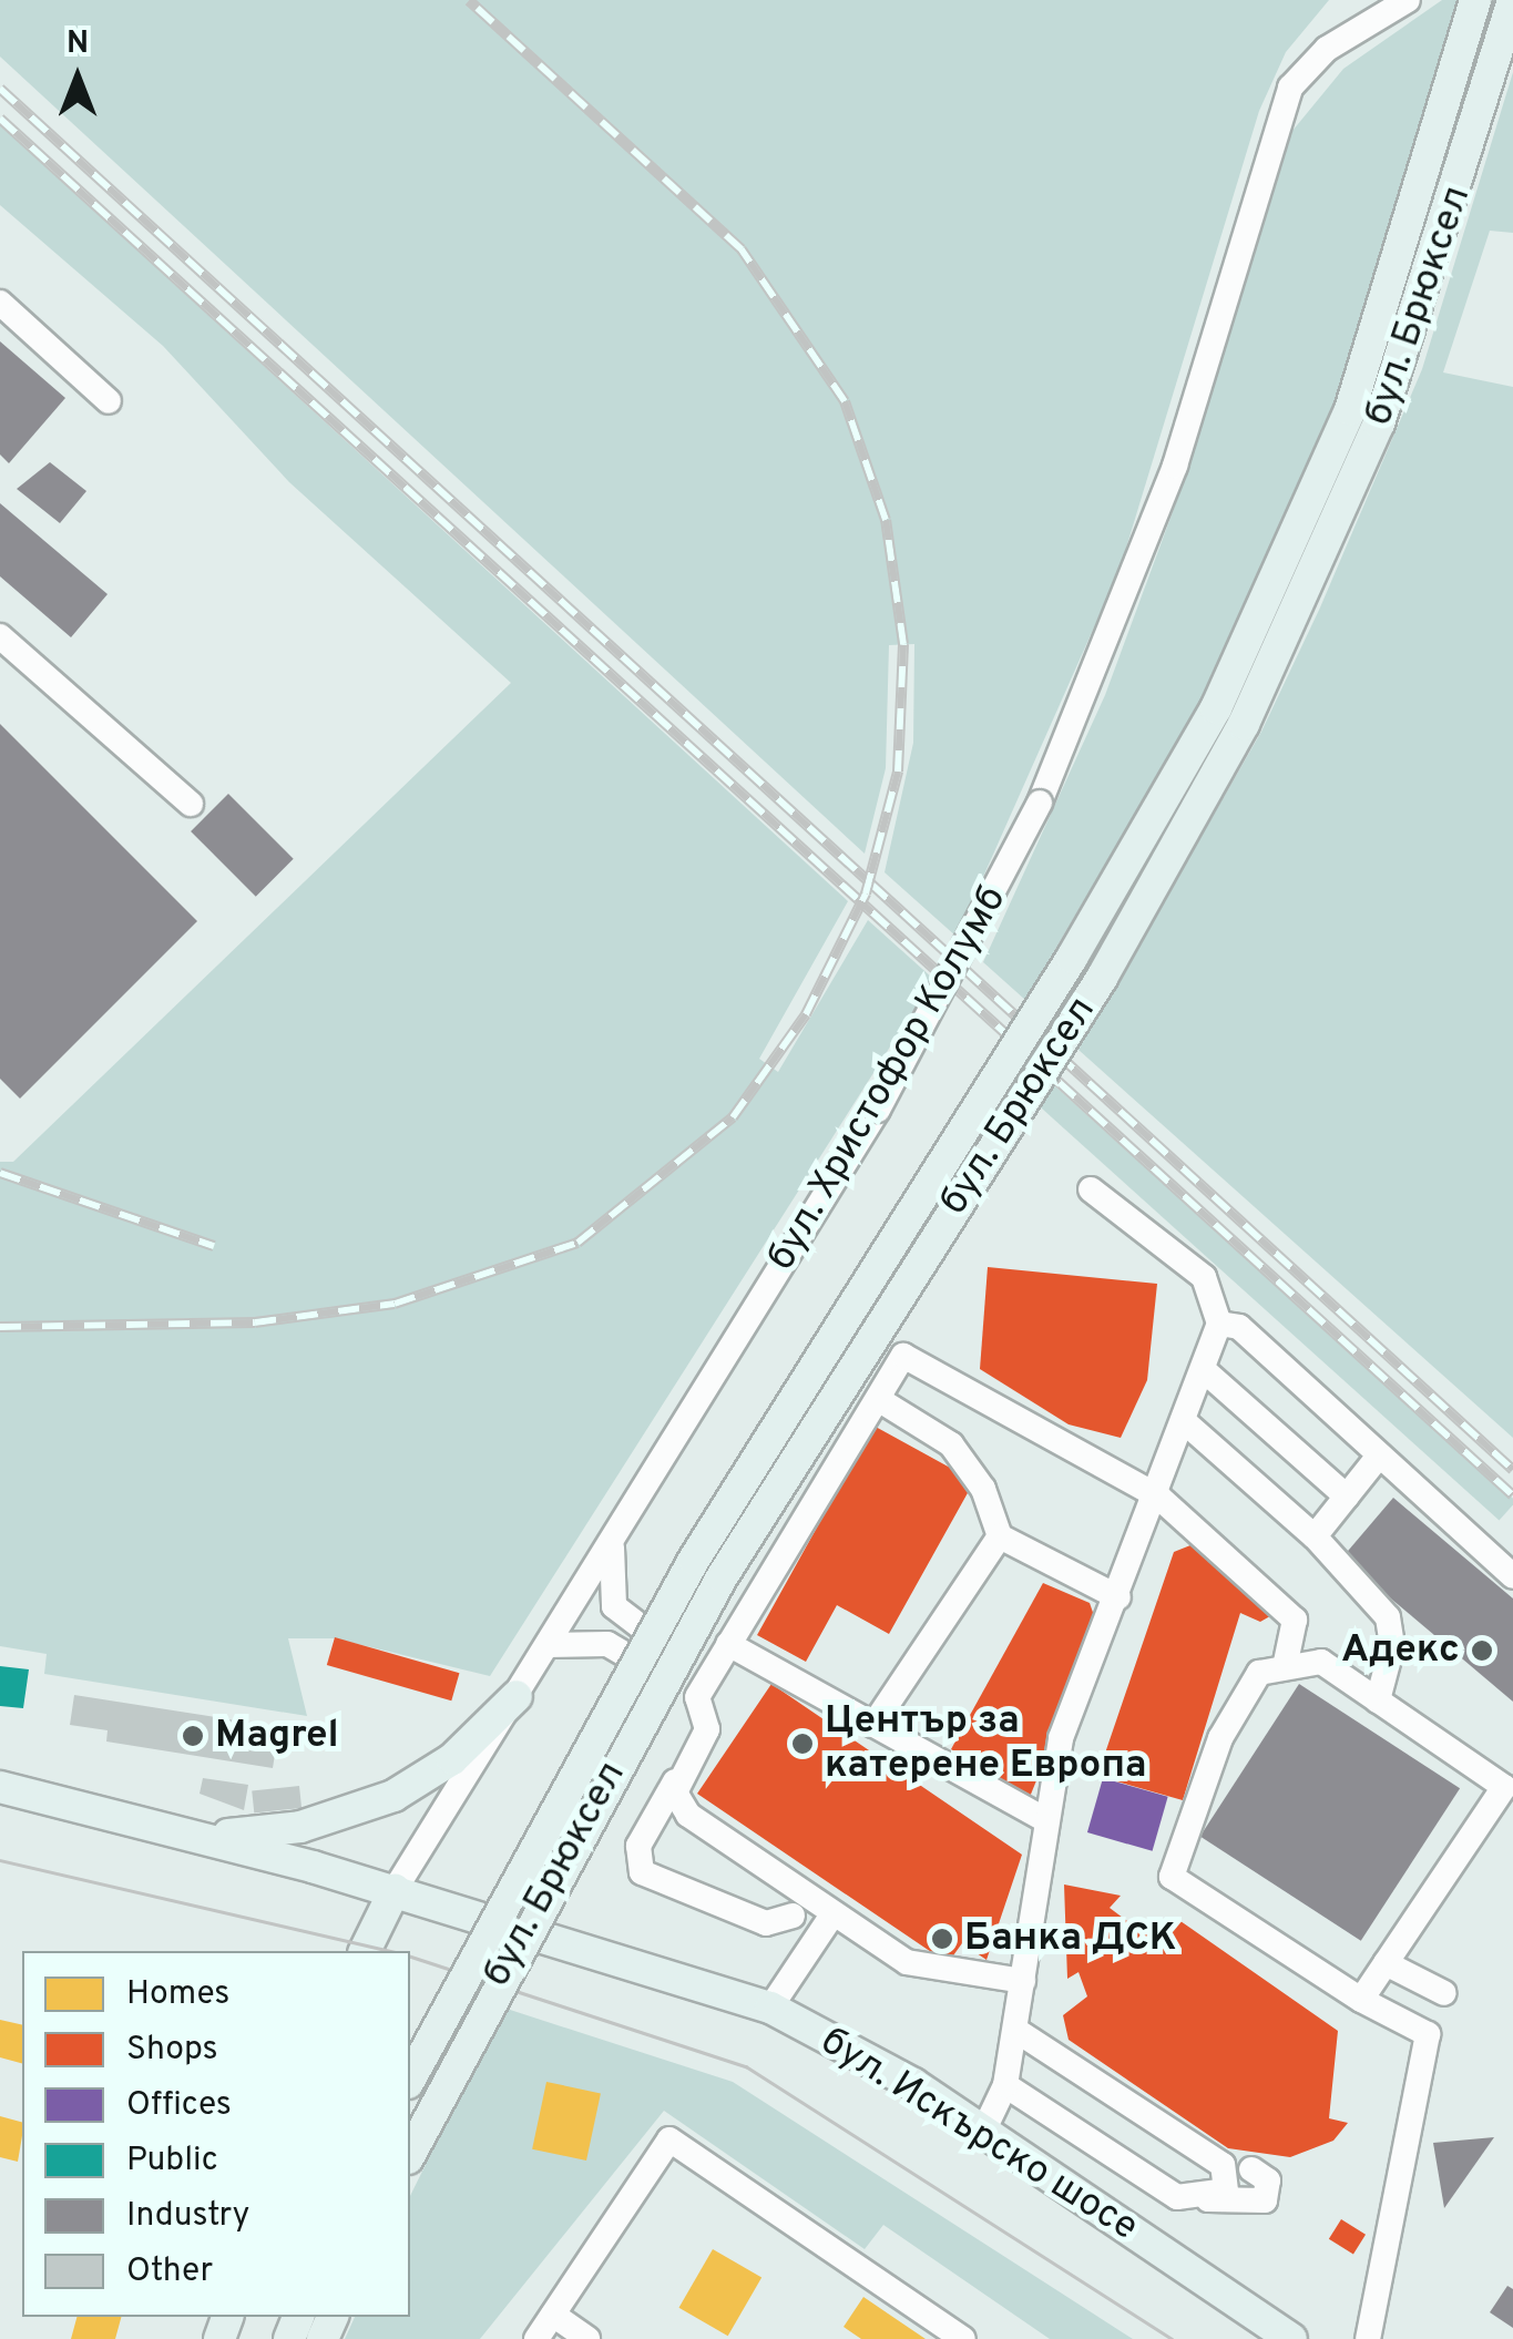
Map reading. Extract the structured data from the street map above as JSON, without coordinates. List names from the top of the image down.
{
  "streets": {
    "main road": ["бул. Брюксел", "бул. Христофор Колумб", "бул. Искърско шосе"]
  },
  "crossings": [
    ["бул. Христофор Колумб", "бул. Искърско шосе"]
  ],
  "places": [
    "Адекс",
    "Magrel",
    "Център за катерене Европа",
    "Банка ДСК"
  ],
  "legend": [
    "Homes",
    "Shops",
    "Offices",
    "Public",
    "Industry",
    "Other"
  ],
  "north": "top"
}
